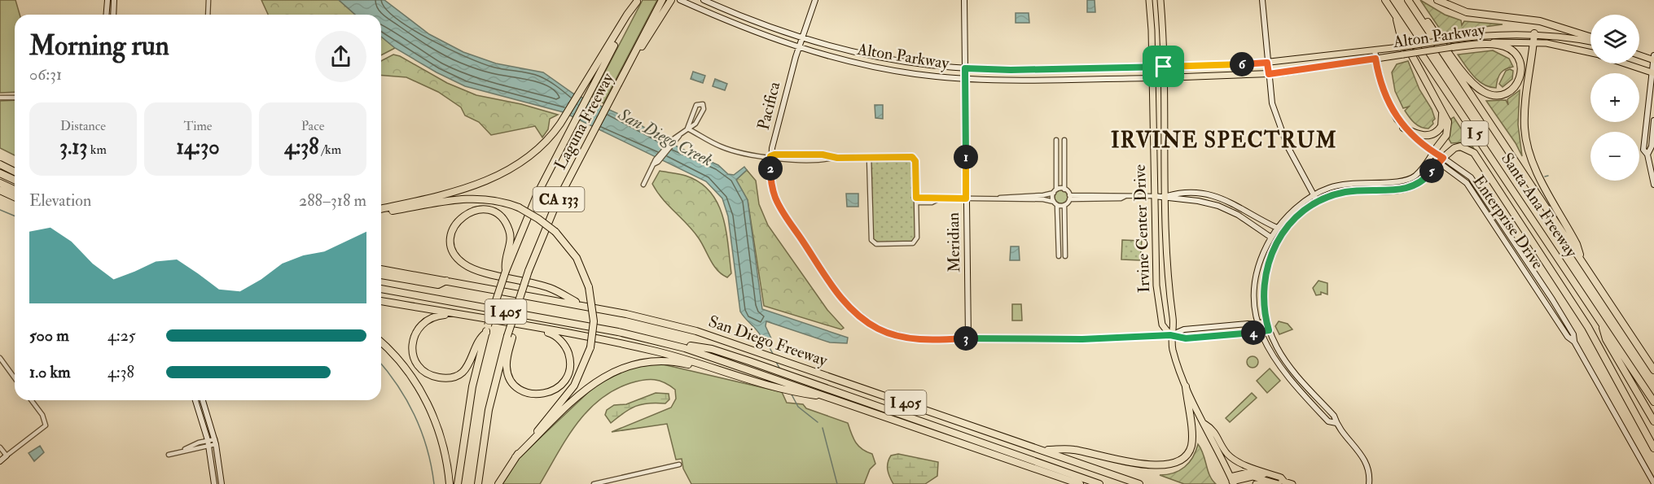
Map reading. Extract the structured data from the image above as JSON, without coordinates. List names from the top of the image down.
{
  "streets": {
    "highway": [
      "Laguna Freeway",
      "I 5",
      "CA 133",
      "Santa Ana Freeway",
      "I 405",
      "San Diego Freeway"
    ],
    "main road": ["Alton Parkway", "Irvine Center Drive"],
    "street": ["Pacifica", "Enterprise Drive", "Meridian"]
  },
  "crossings": [
    ["Alton Parkway", "Pacifica"],
    ["Alton Parkway", "Irvine Center Drive"],
    ["Alton Parkway", "Meridian"],
    ["Pacifica", "Irvine Center Drive"],
    ["Pacifica", "Meridian"]
  ],
  "districts": ["IRVINE SPECTRUM"],
  "water": ["San Diego Creek"],
  "page": {
    "map_buttons": ["+", "−"],
    "heading": ["Morning run", "06:31"],
    "pins": [
      "6",
      "1",
      "2",
      "5",
      "4",
      "3"
    ],
    "stats": [
      ["Distance", "3.13 km"],
      ["Time", "14:30"],
      ["Pace", "4:38 /km"]
    ],
    "chart": ["Elevation", "288–318 m"],
    "list": [
      {
        "name": "500 m",
        "note": "4:25"
      },
      {
        "name": "1.0 km",
        "note": "4:38"
      }
    ]
  }
}
